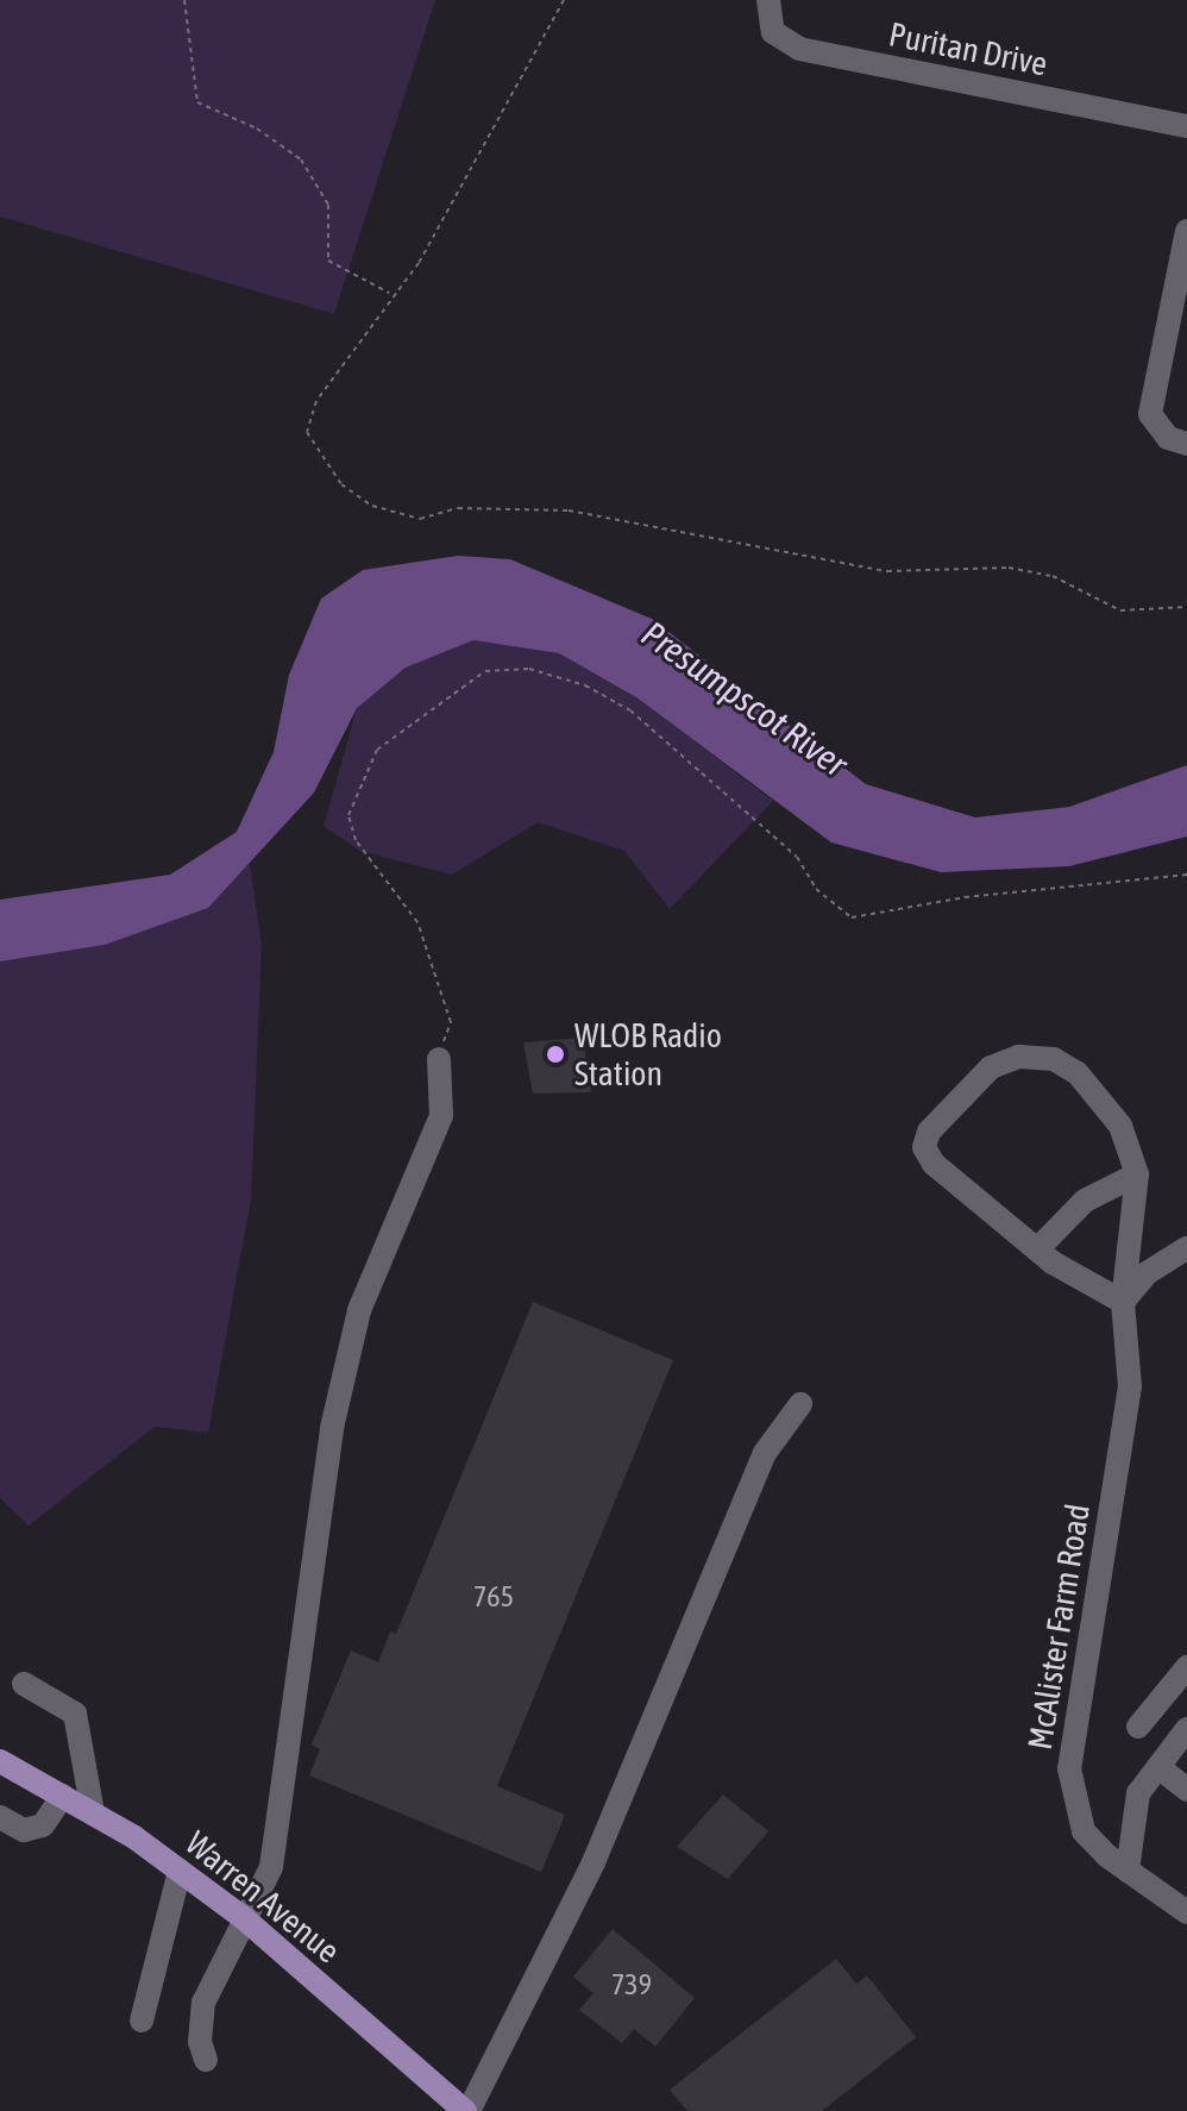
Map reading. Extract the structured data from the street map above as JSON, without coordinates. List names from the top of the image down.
{
  "streets": {
    "main road": ["Warren Avenue"],
    "street": ["Puritan Drive", "McAlister Farm Road"]
  },
  "water": ["Presumpscot River"],
  "places": ["WLOB Radio Station"],
  "house_numbers": ["765", "739"]
}
